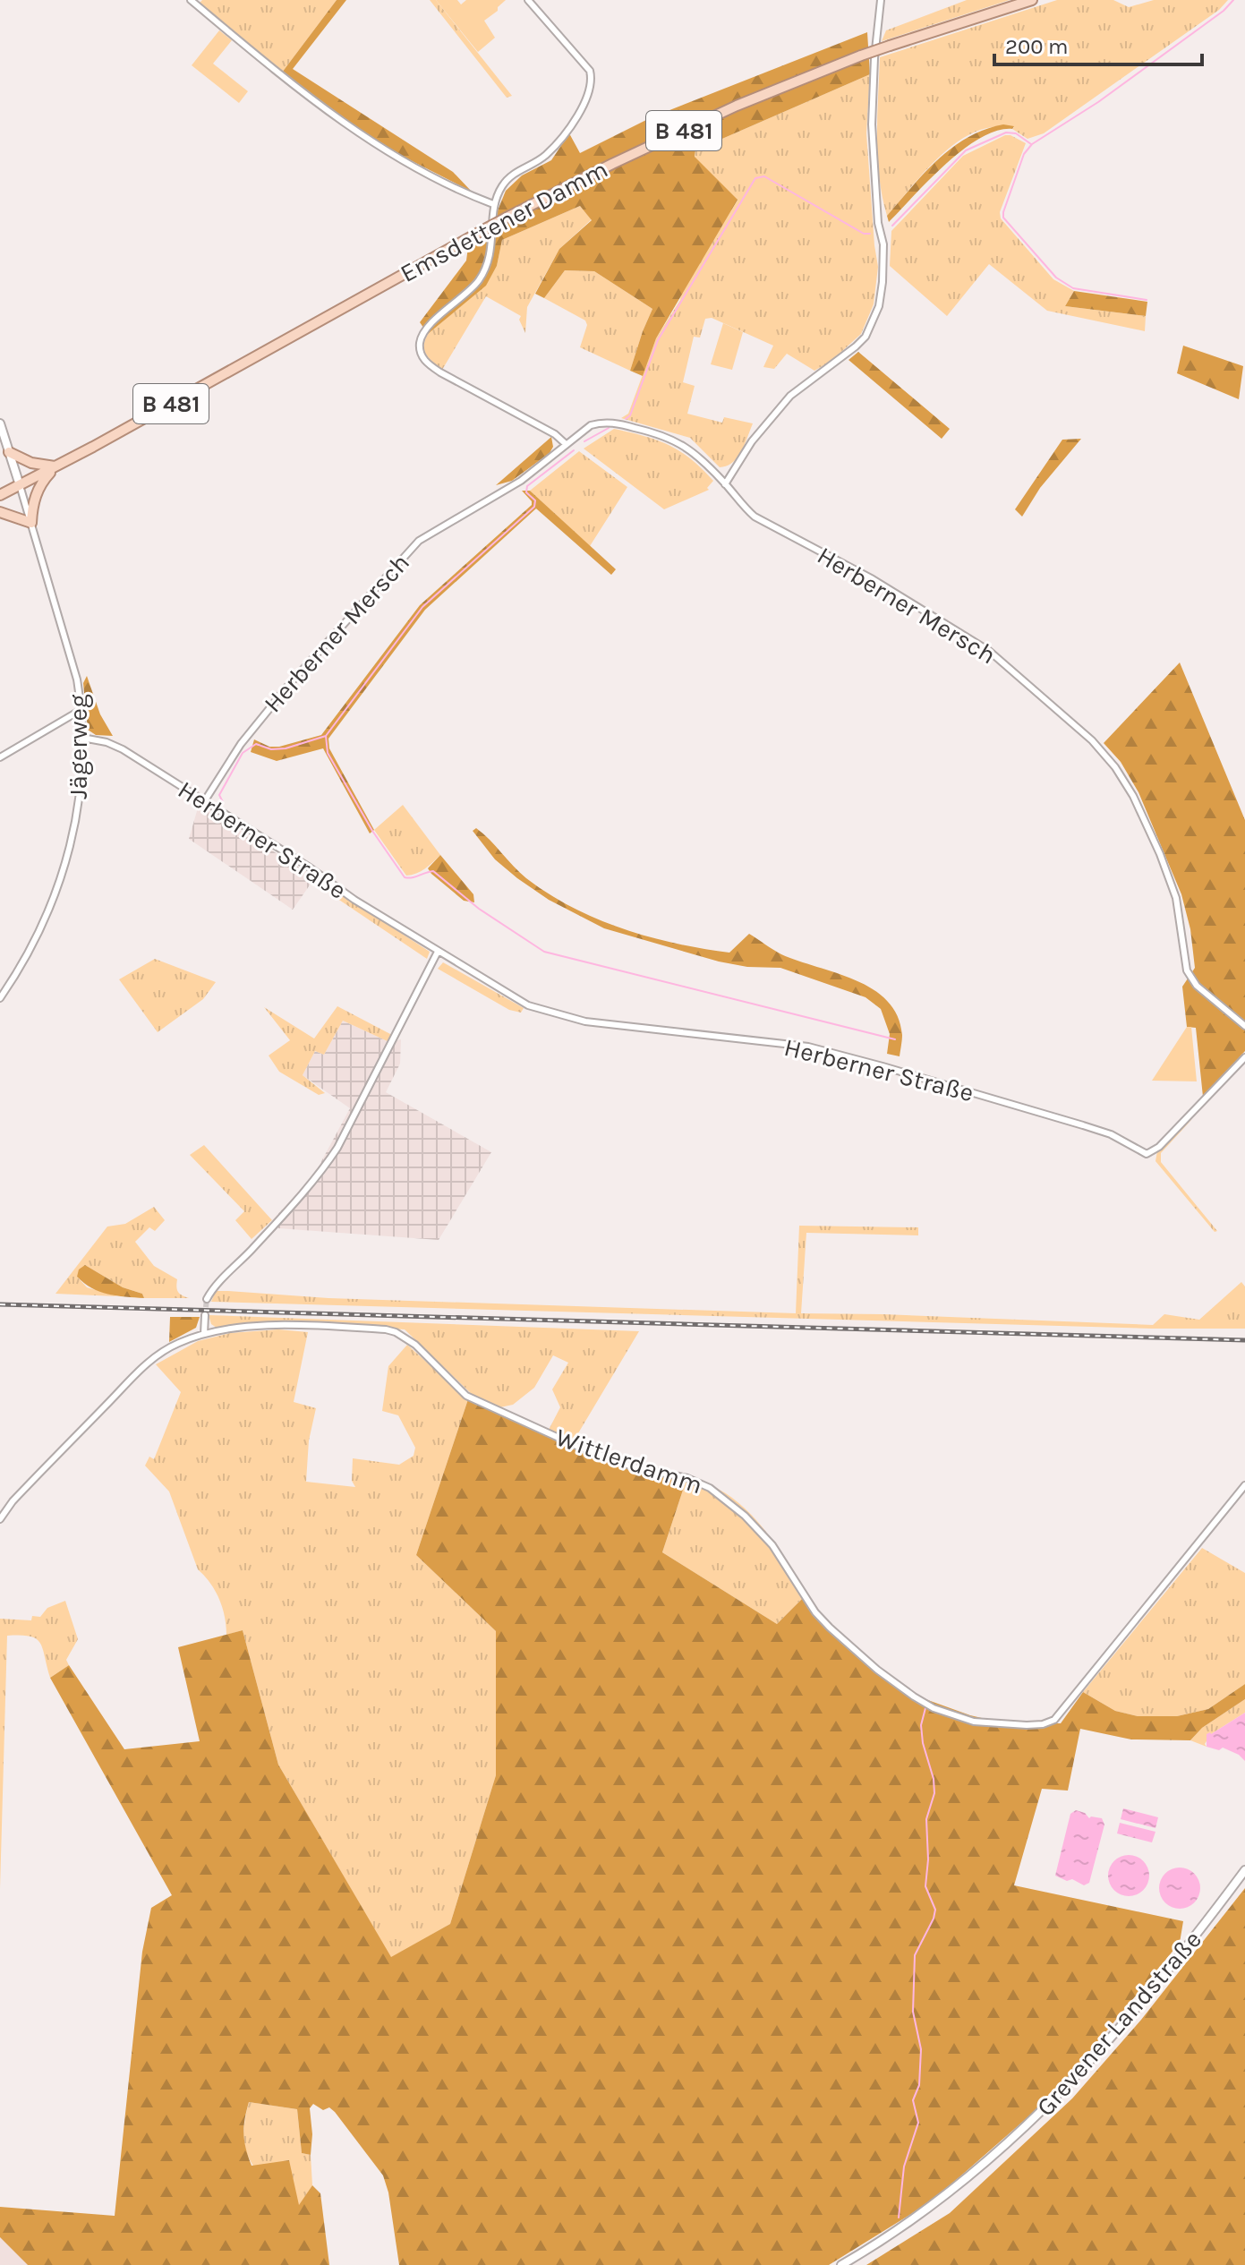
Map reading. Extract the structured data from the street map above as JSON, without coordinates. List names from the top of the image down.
{
  "streets": {
    "main road": ["B 481", "Emsdettener Damm"],
    "street": [
      "Herberner Mersch",
      "Jägerweg",
      "Herberner Straße",
      "Wittlerdamm",
      "Grevener Landstraße"
    ]
  },
  "crossings": [
    ["Emsdettener Damm", "Jägerweg"],
    ["Herberner Mersch", "Herberner Straße"],
    ["Jägerweg", "Herberner Straße"]
  ],
  "scale_bar": "200 m"
}
